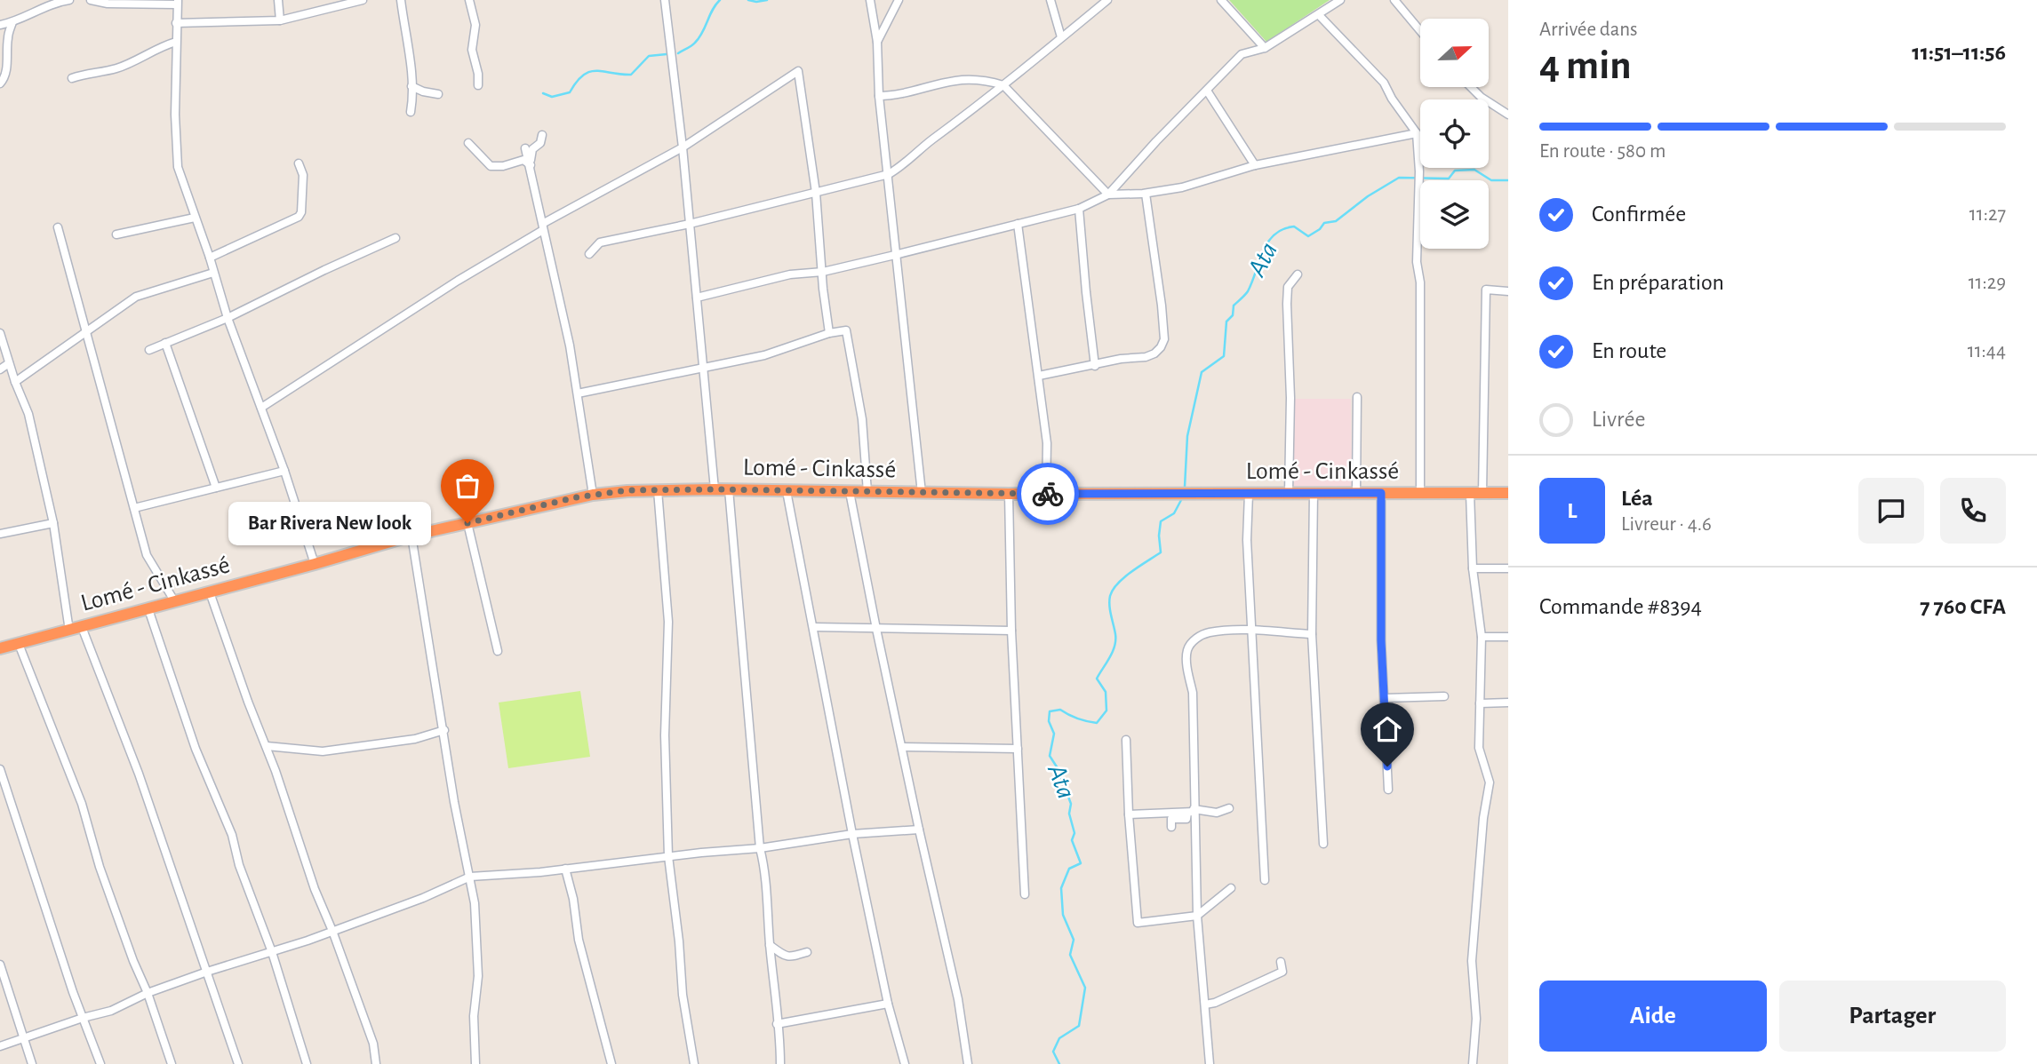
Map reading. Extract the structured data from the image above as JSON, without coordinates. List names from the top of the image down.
{
  "streets": {
    "highway": ["Lomé - Cinkassé"]
  },
  "water": ["Ata"],
  "places": ["Bar Rivera New look"],
  "north": "right",
  "page": {
    "heading": ["4 min", "Arrivée dans", "11:51–11:56"],
    "panel": [
      "Léa",
      "Livreur · 4.6",
      "Commande #8394",
      "7 760 CFA"
    ],
    "bar": "En route · 580 m",
    "list": [
      ["Confirmée", "11:27"],
      ["En préparation", "11:29"],
      ["En route", "11:44"],
      "Livrée"
    ],
    "round": "L",
    "bubble": "Bar Rivera New look",
    "buttons": ["Aide", "Partager"]
  }
}
